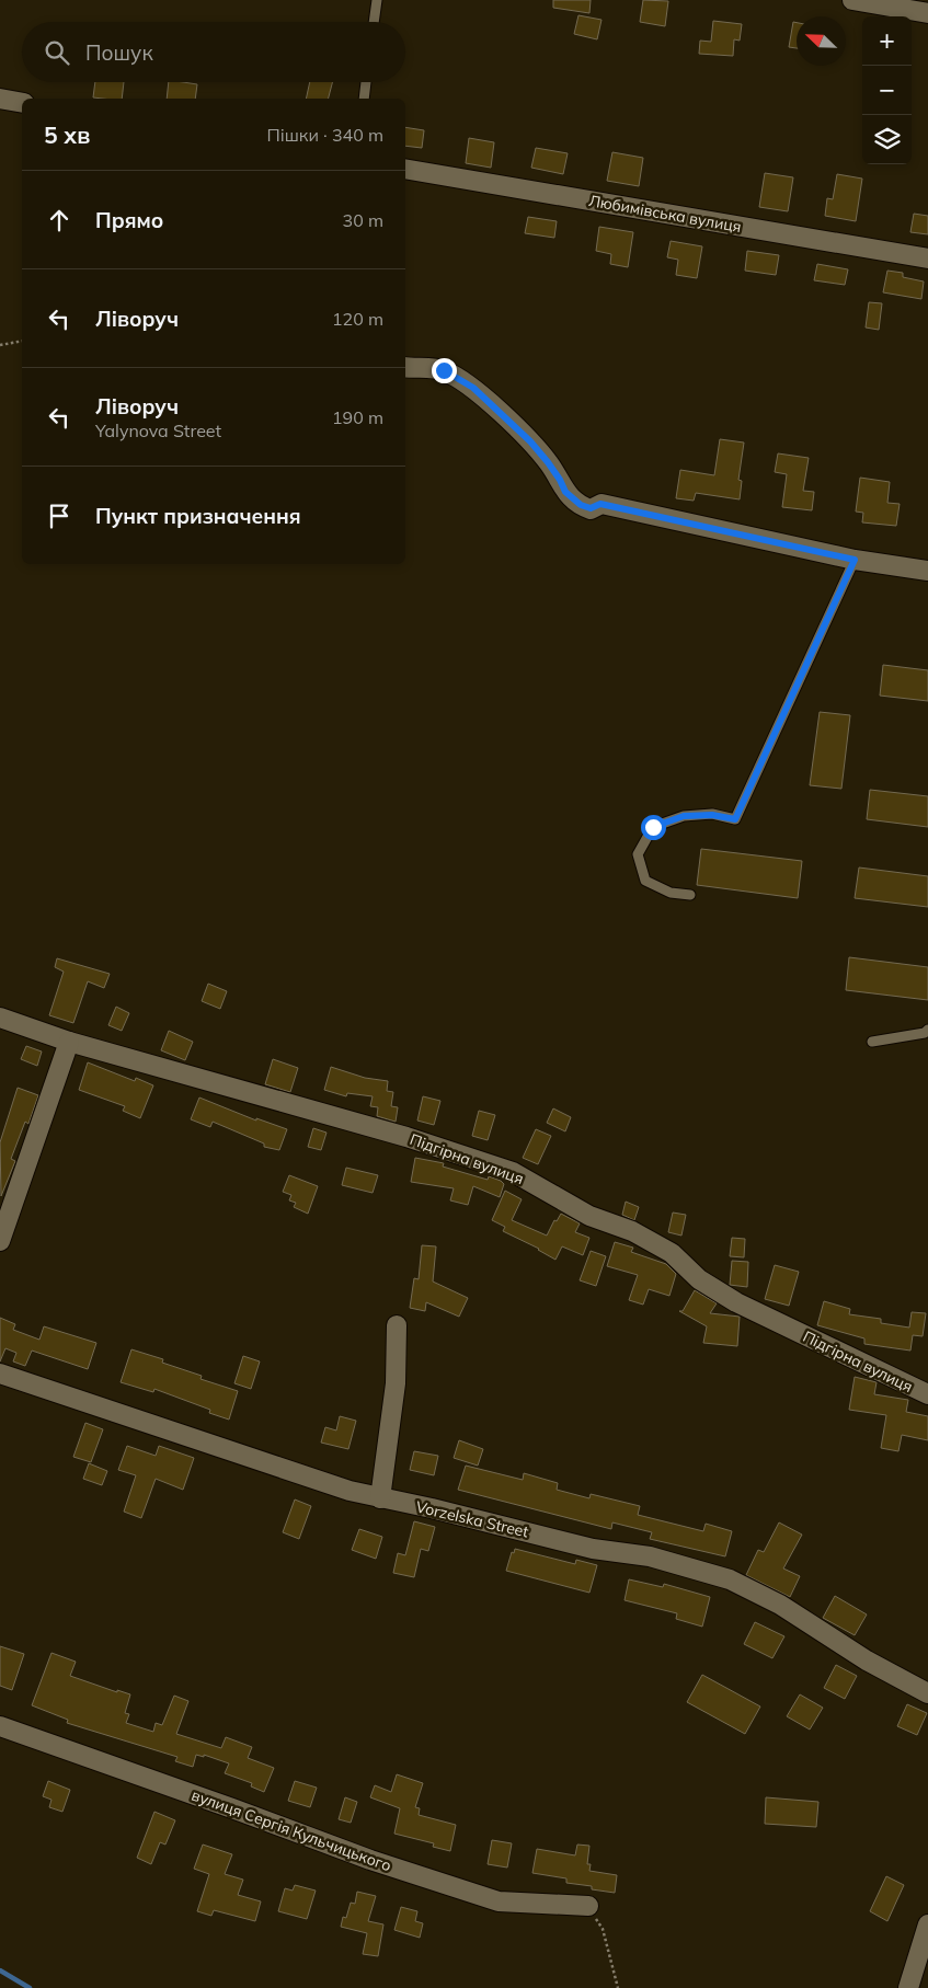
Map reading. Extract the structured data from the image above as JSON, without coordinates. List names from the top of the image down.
{
  "streets": {
    "street": [
      "Любимівська вулиця",
      "Підгірна вулиця",
      "Vorzelska Street",
      "вулиця Сергія Кульчицького"
    ]
  },
  "north": "top left",
  "page": {
    "map_buttons": ["+", "−"],
    "search": "Пошук",
    "heading": ["5 хв", "Пішки · 340 m"],
    "list": [
      ["Прямо", "30 m"],
      ["Ліворуч", "120 m"],
      ["Ліворуч", "Yalynova Street", "190 m"],
      "Пункт призначення"
    ]
  }
}
